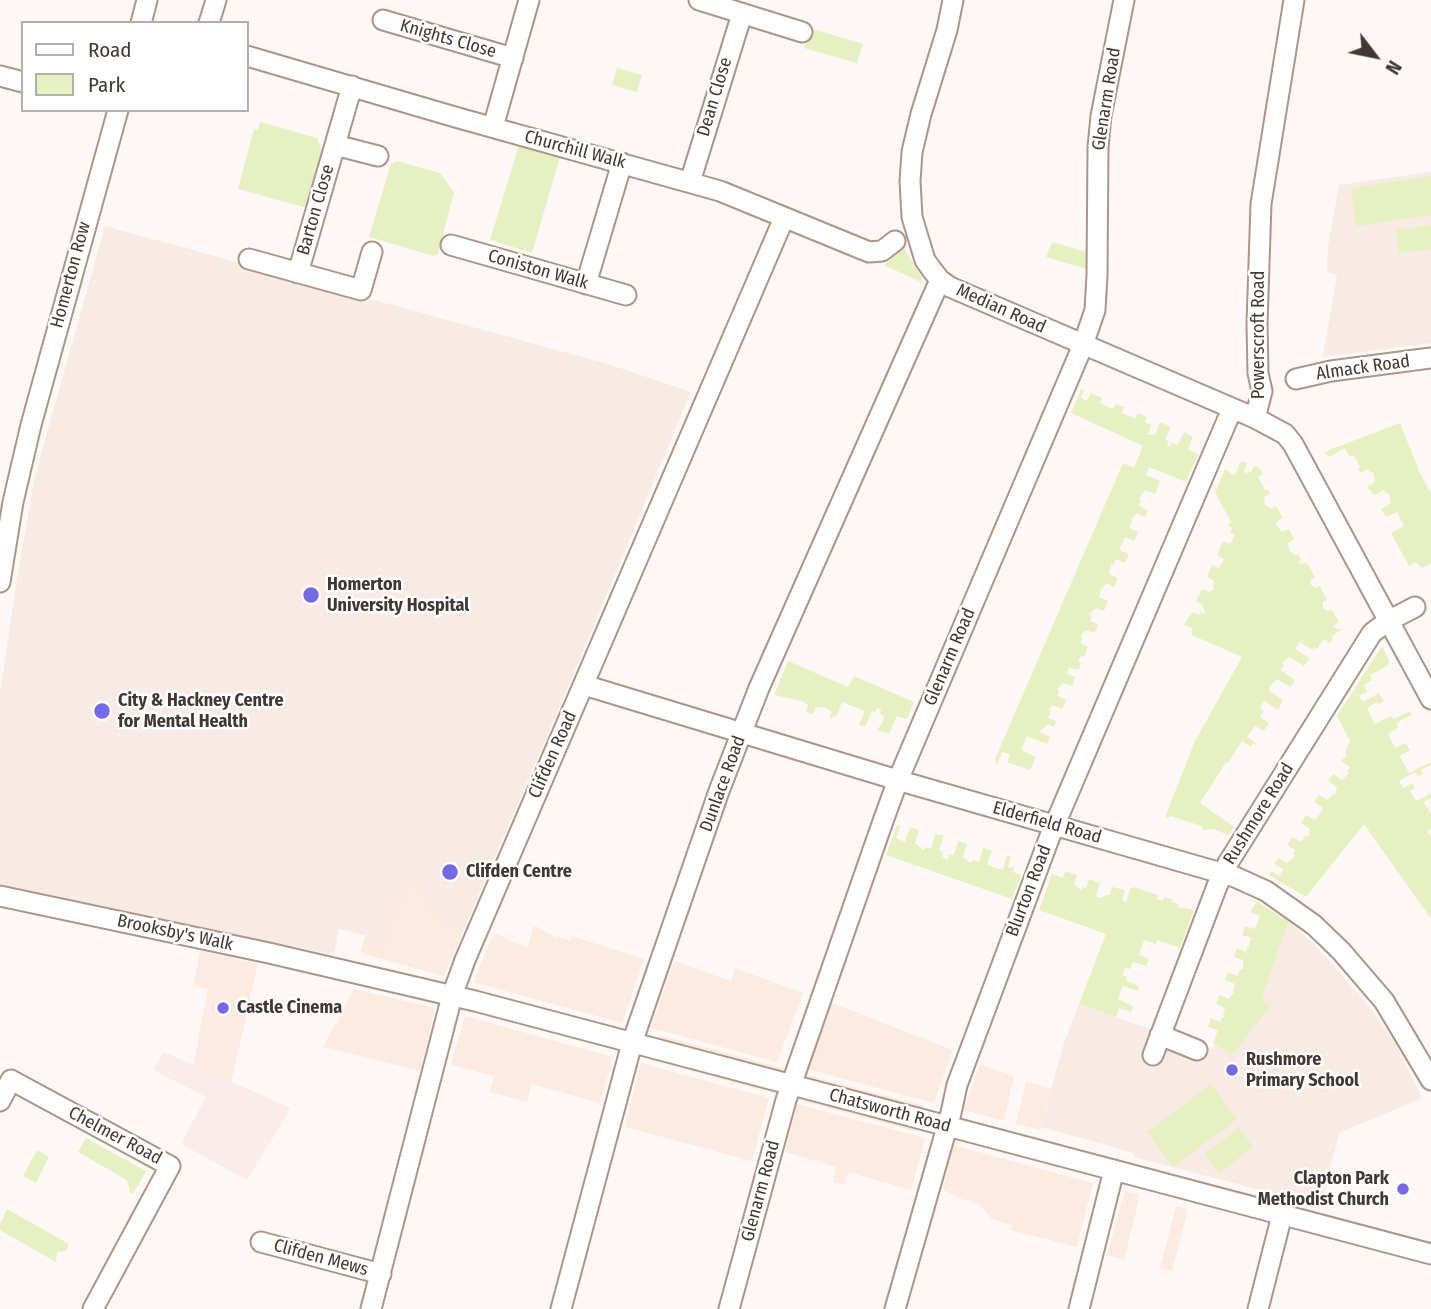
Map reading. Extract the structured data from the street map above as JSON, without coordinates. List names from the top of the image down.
{
  "streets": {
    "street": [
      "Knights Close",
      "Dean Close",
      "Glenarm Road",
      "Churchill Walk",
      "Barton Close",
      "Coniston Walk",
      "Homerton Row",
      "Median Road",
      "Powerscroft Road",
      "Almack Road",
      "Clifden Road",
      "Dunlace Road",
      "Rushmore Road",
      "Elderfield Road",
      "Blurton Road",
      "Brooksby's Walk",
      "Chatsworth Road",
      "Chelmer Road",
      "Clifden Mews"
    ]
  },
  "crossings": [
    ["Dean Close", "Churchill Walk"],
    ["Glenarm Road", "Median Road"],
    ["Glenarm Road", "Elderfield Road"],
    ["Glenarm Road", "Chatsworth Road"],
    ["Churchill Walk", "Barton Close"],
    ["Churchill Walk", "Clifden Road"],
    ["Median Road", "Powerscroft Road"],
    ["Median Road", "Dunlace Road"],
    ["Median Road", "Blurton Road"],
    ["Powerscroft Road", "Rushmore Road"],
    ["Clifden Road", "Elderfield Road"],
    ["Clifden Road", "Chatsworth Road"],
    ["Clifden Road", "Clifden Mews"],
    ["Dunlace Road", "Elderfield Road"],
    ["Dunlace Road", "Chatsworth Road"],
    ["Rushmore Road", "Elderfield Road"],
    ["Elderfield Road", "Blurton Road"],
    ["Blurton Road", "Chatsworth Road"],
    ["Brooksby's Walk", "Chatsworth Road"]
  ],
  "places": [
    "Homerton University Hospital",
    "City & Hackney Centre for Mental Health",
    "Clifden Centre",
    "Castle Cinema",
    "Rushmore Primary School",
    "Clapton Park Methodist Church"
  ],
  "legend": ["Road", "Park"],
  "north": "bottom right"
}
